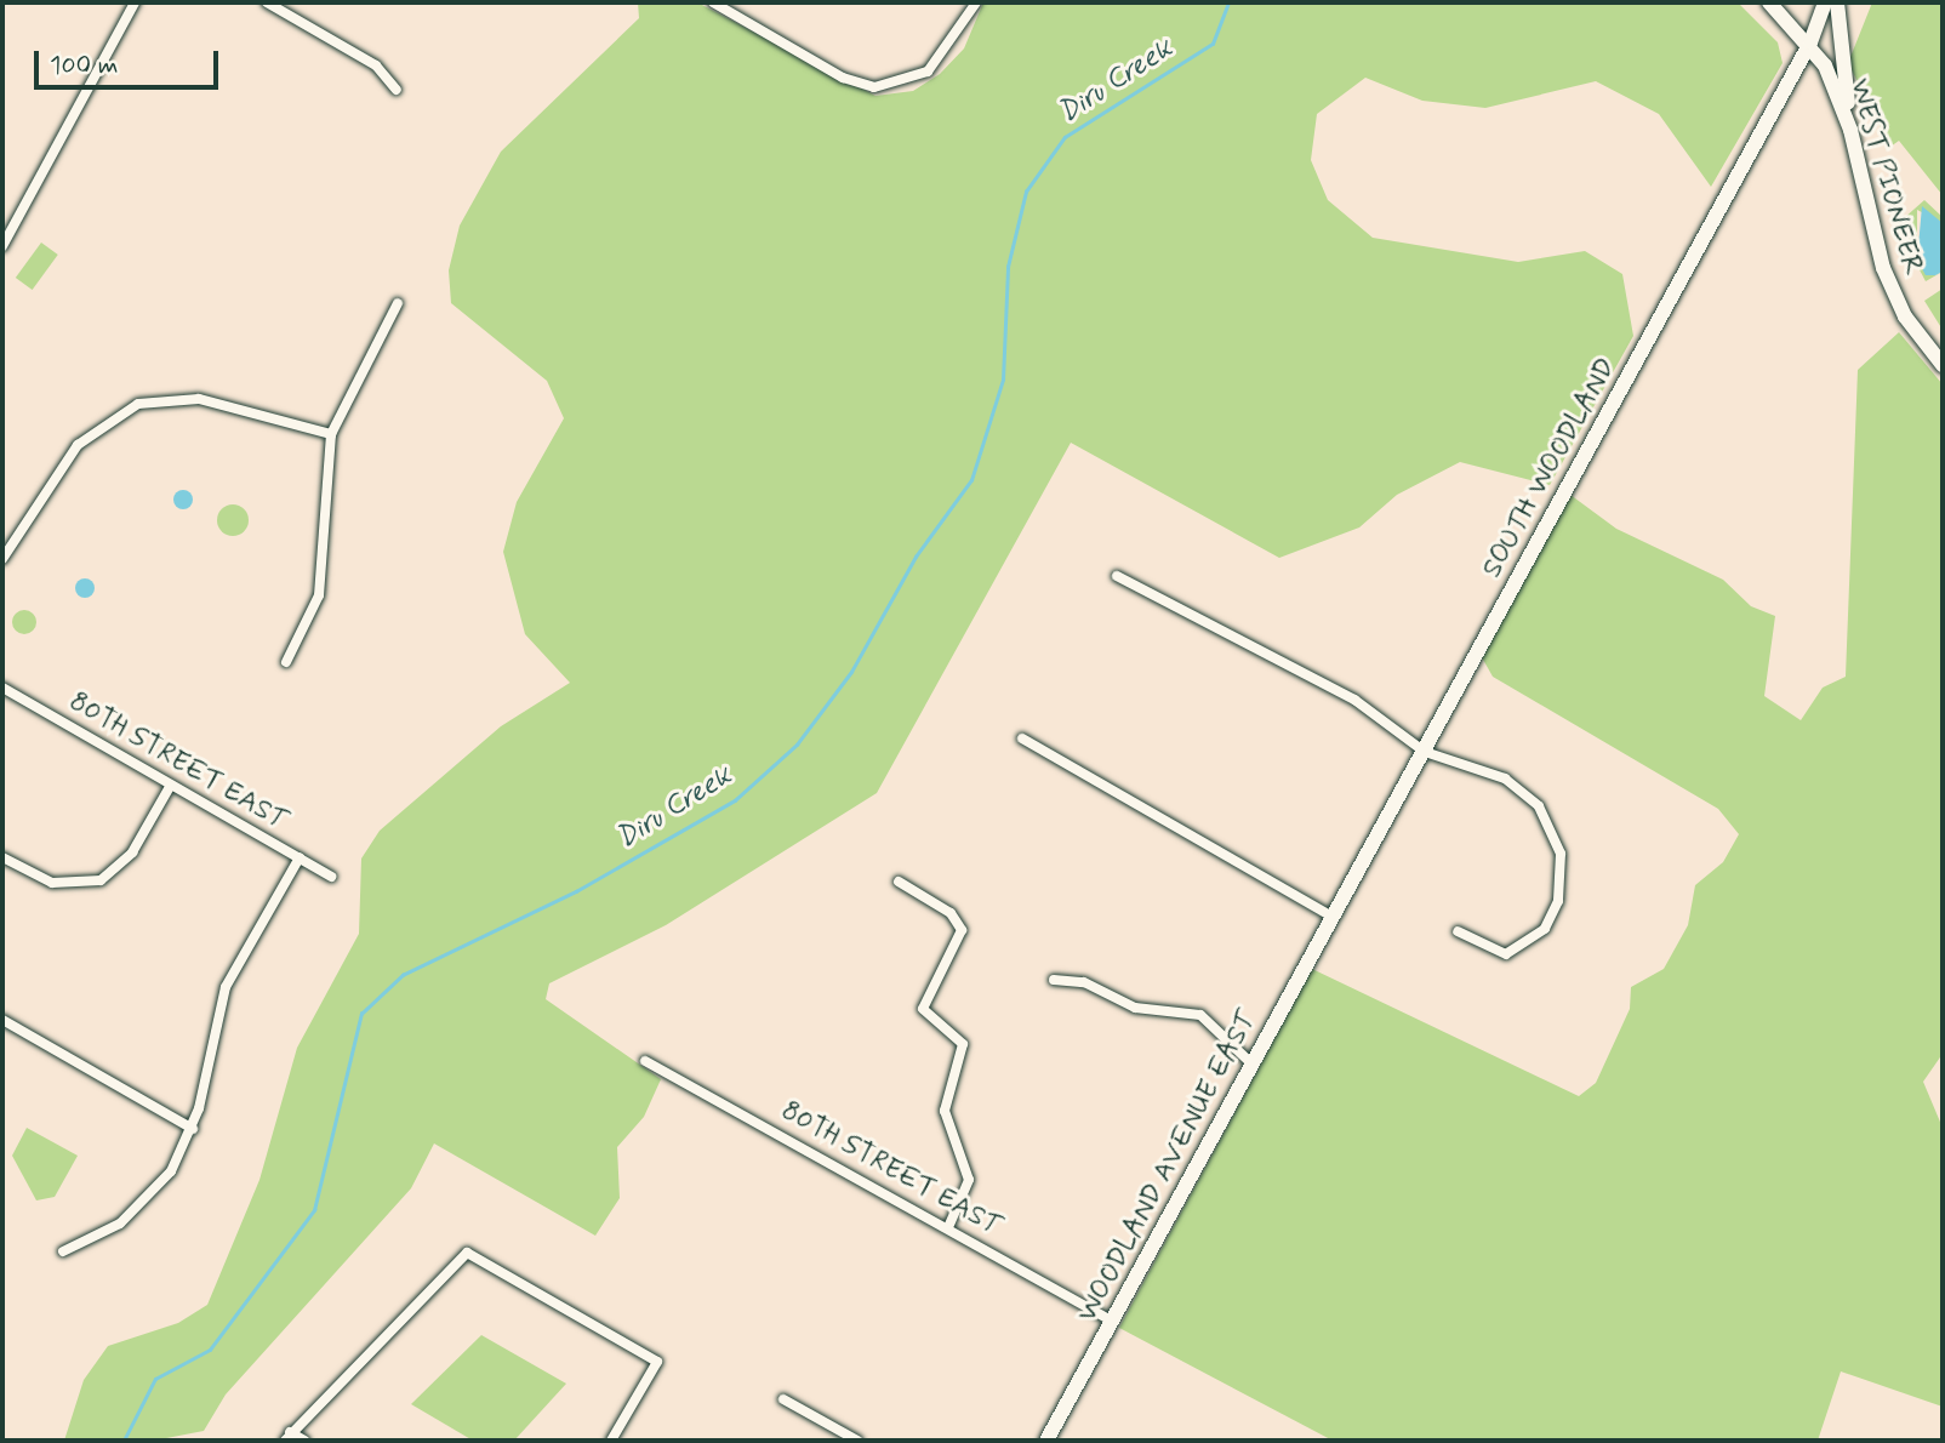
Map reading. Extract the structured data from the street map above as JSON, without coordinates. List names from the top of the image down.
{
  "streets": {
    "street": [
      "WEST PIONEER",
      "SOUTH WOODLAND",
      "80TH STREET EAST",
      "WOODLAND AVENUE EAST"
    ]
  },
  "crossings": [
    ["WEST PIONEER", "SOUTH WOODLAND"],
    ["SOUTH WOODLAND", "WOODLAND AVENUE EAST"],
    ["80TH STREET EAST", "WOODLAND AVENUE EAST"]
  ],
  "water": ["Diru Creek"],
  "scale_bar": "100 m"
}
